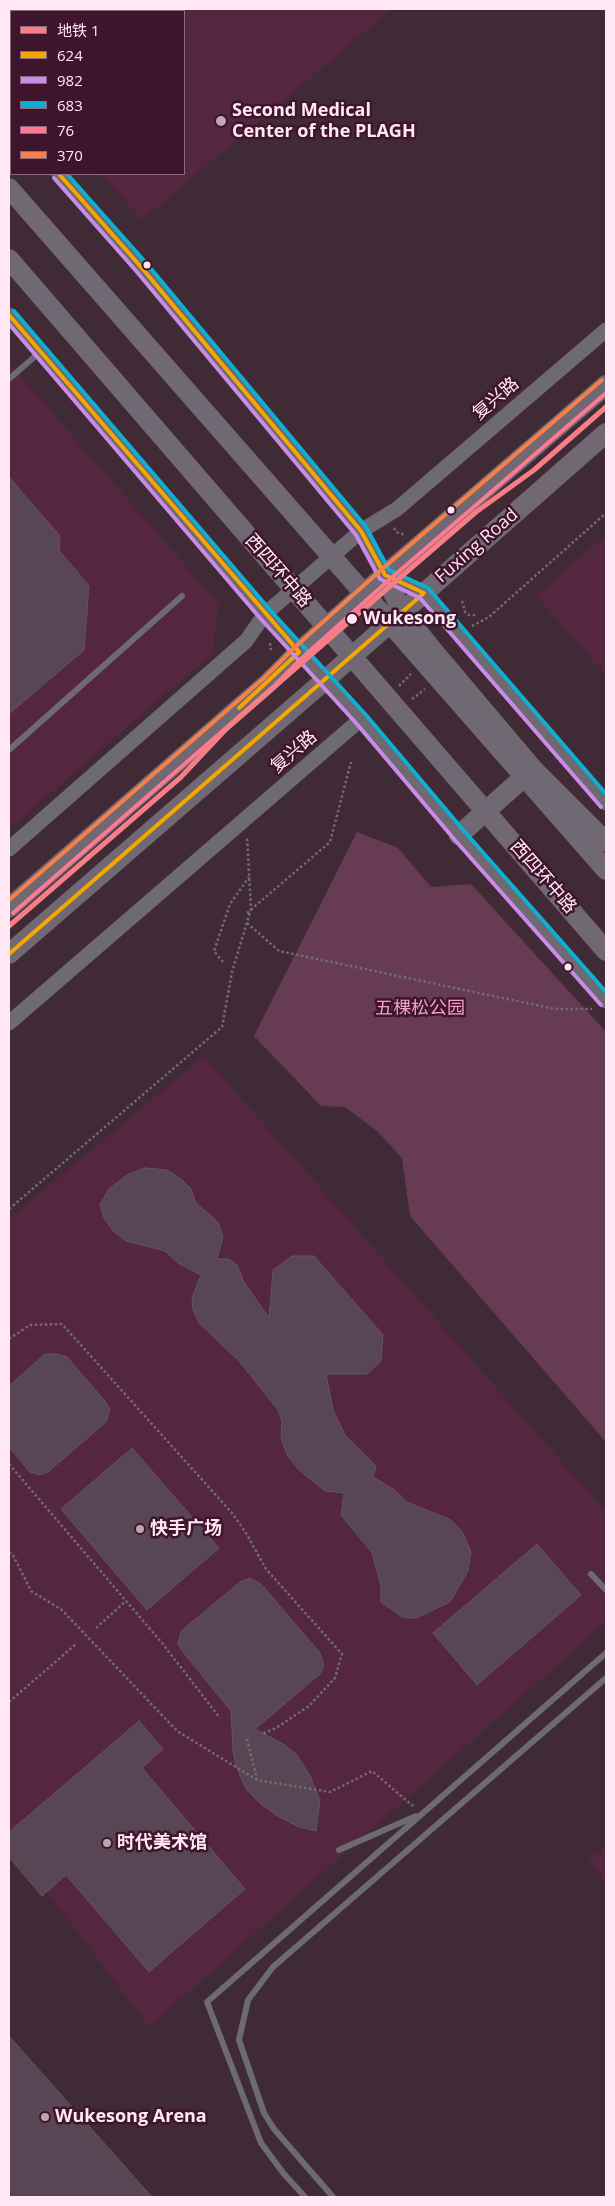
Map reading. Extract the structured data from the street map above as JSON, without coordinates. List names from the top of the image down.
{
  "streets": {
    "highway": ["Fuxing Road", "西四环中路"],
    "street": ["复兴路"]
  },
  "crossings": [
    ["复兴路", "西四环中路"],
    ["Fuxing Road", "西四环中路"]
  ],
  "parks": ["五棵松公园"],
  "places": [
    "Second Medical Center of the PLAGH",
    "Wukesong",
    "快手广场",
    "时代美术馆",
    "Wukesong Arena"
  ],
  "lines": [
    "transit line 624",
    "transit line 683",
    "transit line 982",
    "transit line 370",
    "transit line 76",
    "metro line 1"
  ],
  "legend": [
    "地铁 1",
    "624",
    "982",
    "683",
    "76",
    "370"
  ]
}
